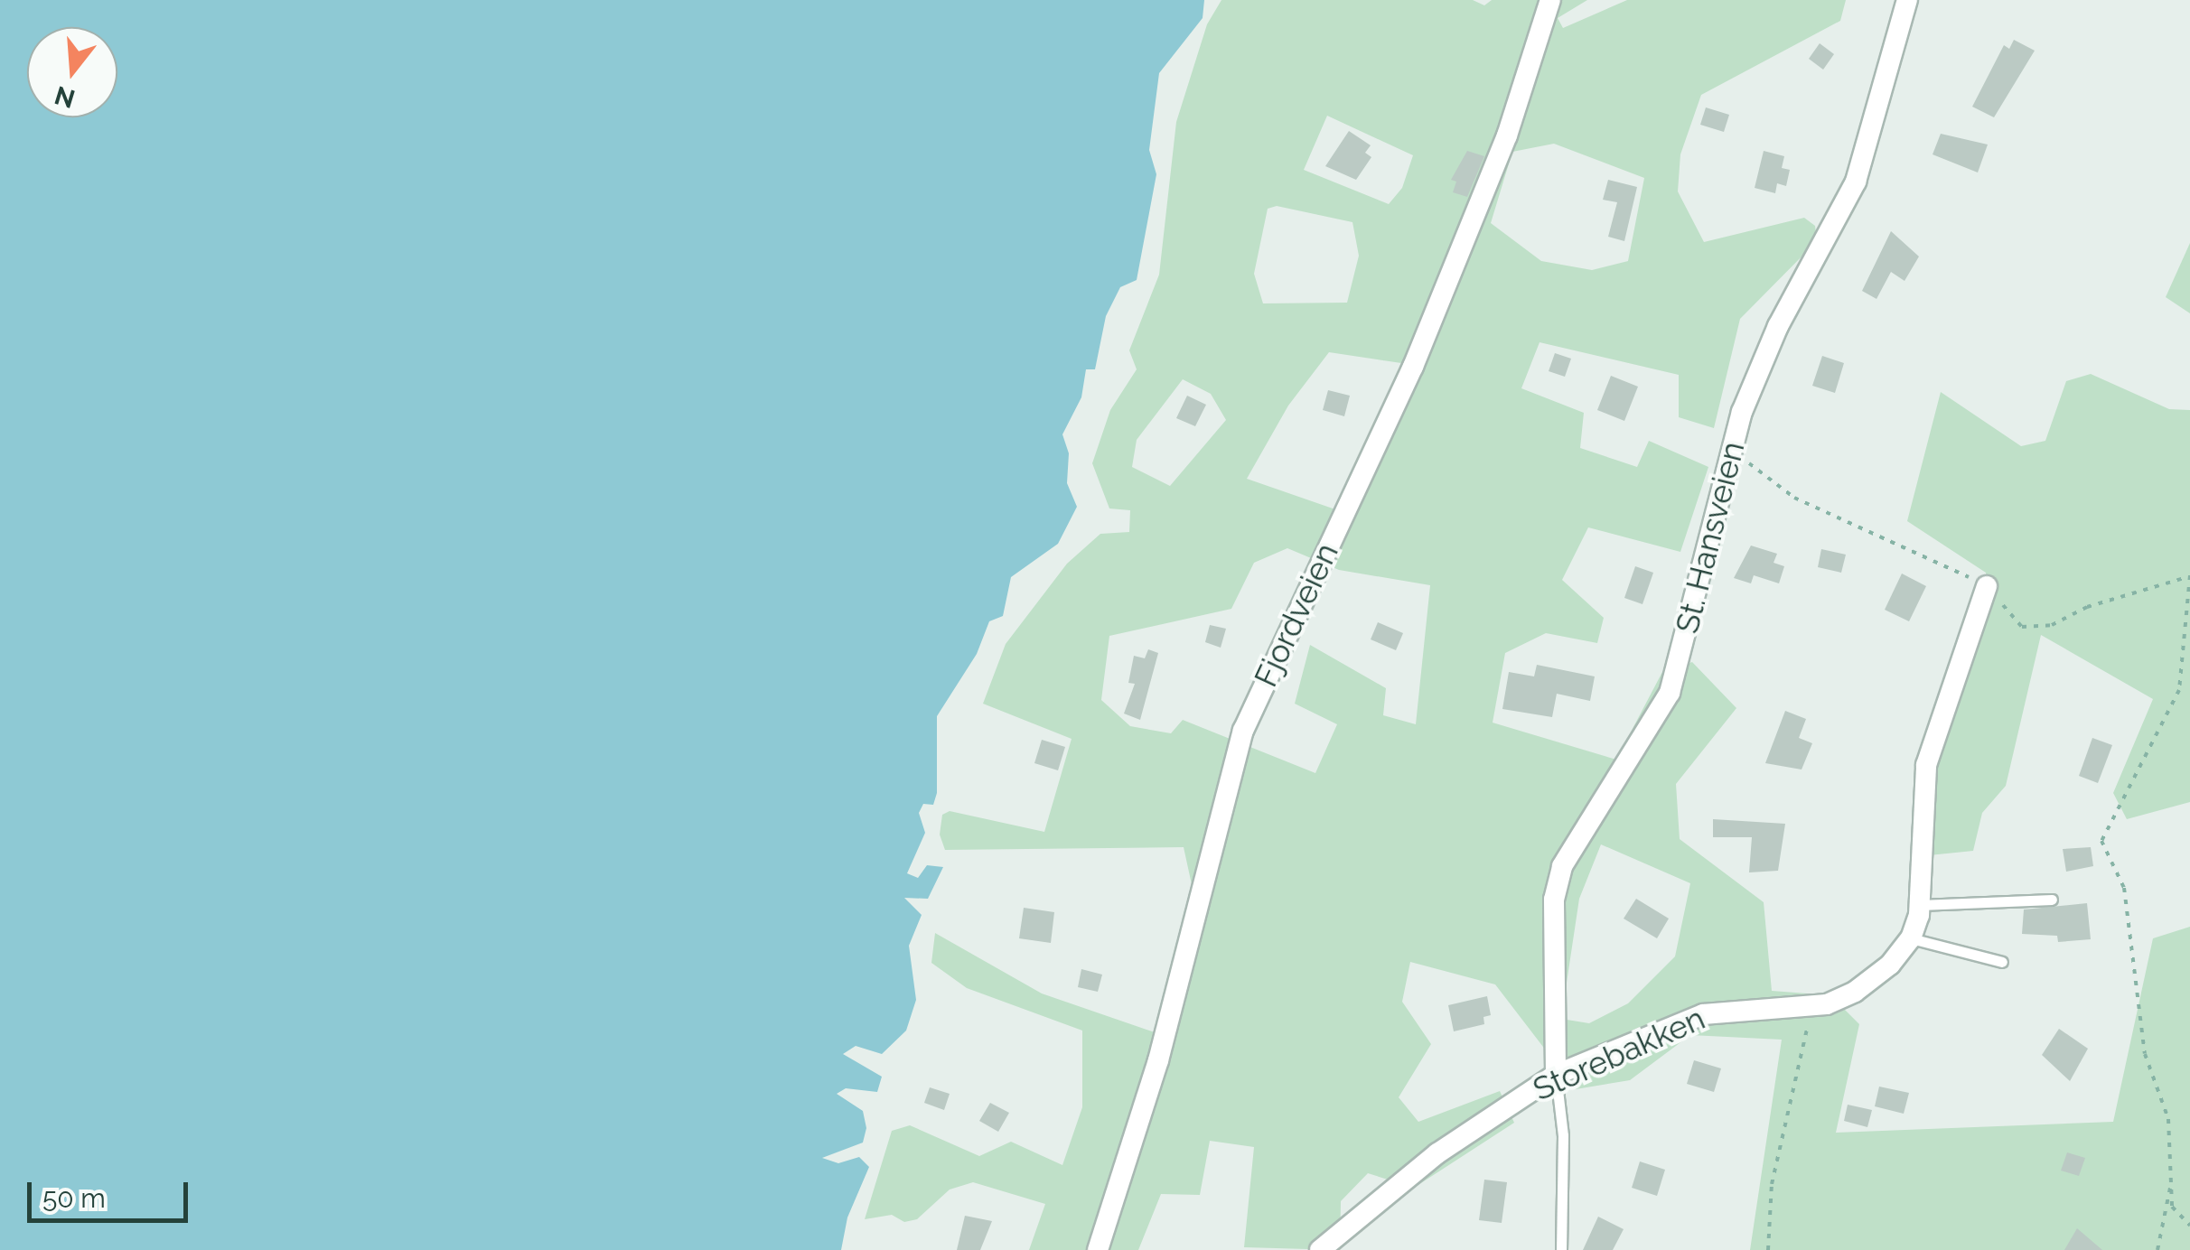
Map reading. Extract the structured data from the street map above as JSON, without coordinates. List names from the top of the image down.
{
  "streets": {
    "street": ["St. Hansveien", "Fjordveien", "Storebakken"]
  },
  "crossings": [
    ["St. Hansveien", "Storebakken"]
  ],
  "scale_bar": "50 m",
  "north": "bottom"
}
